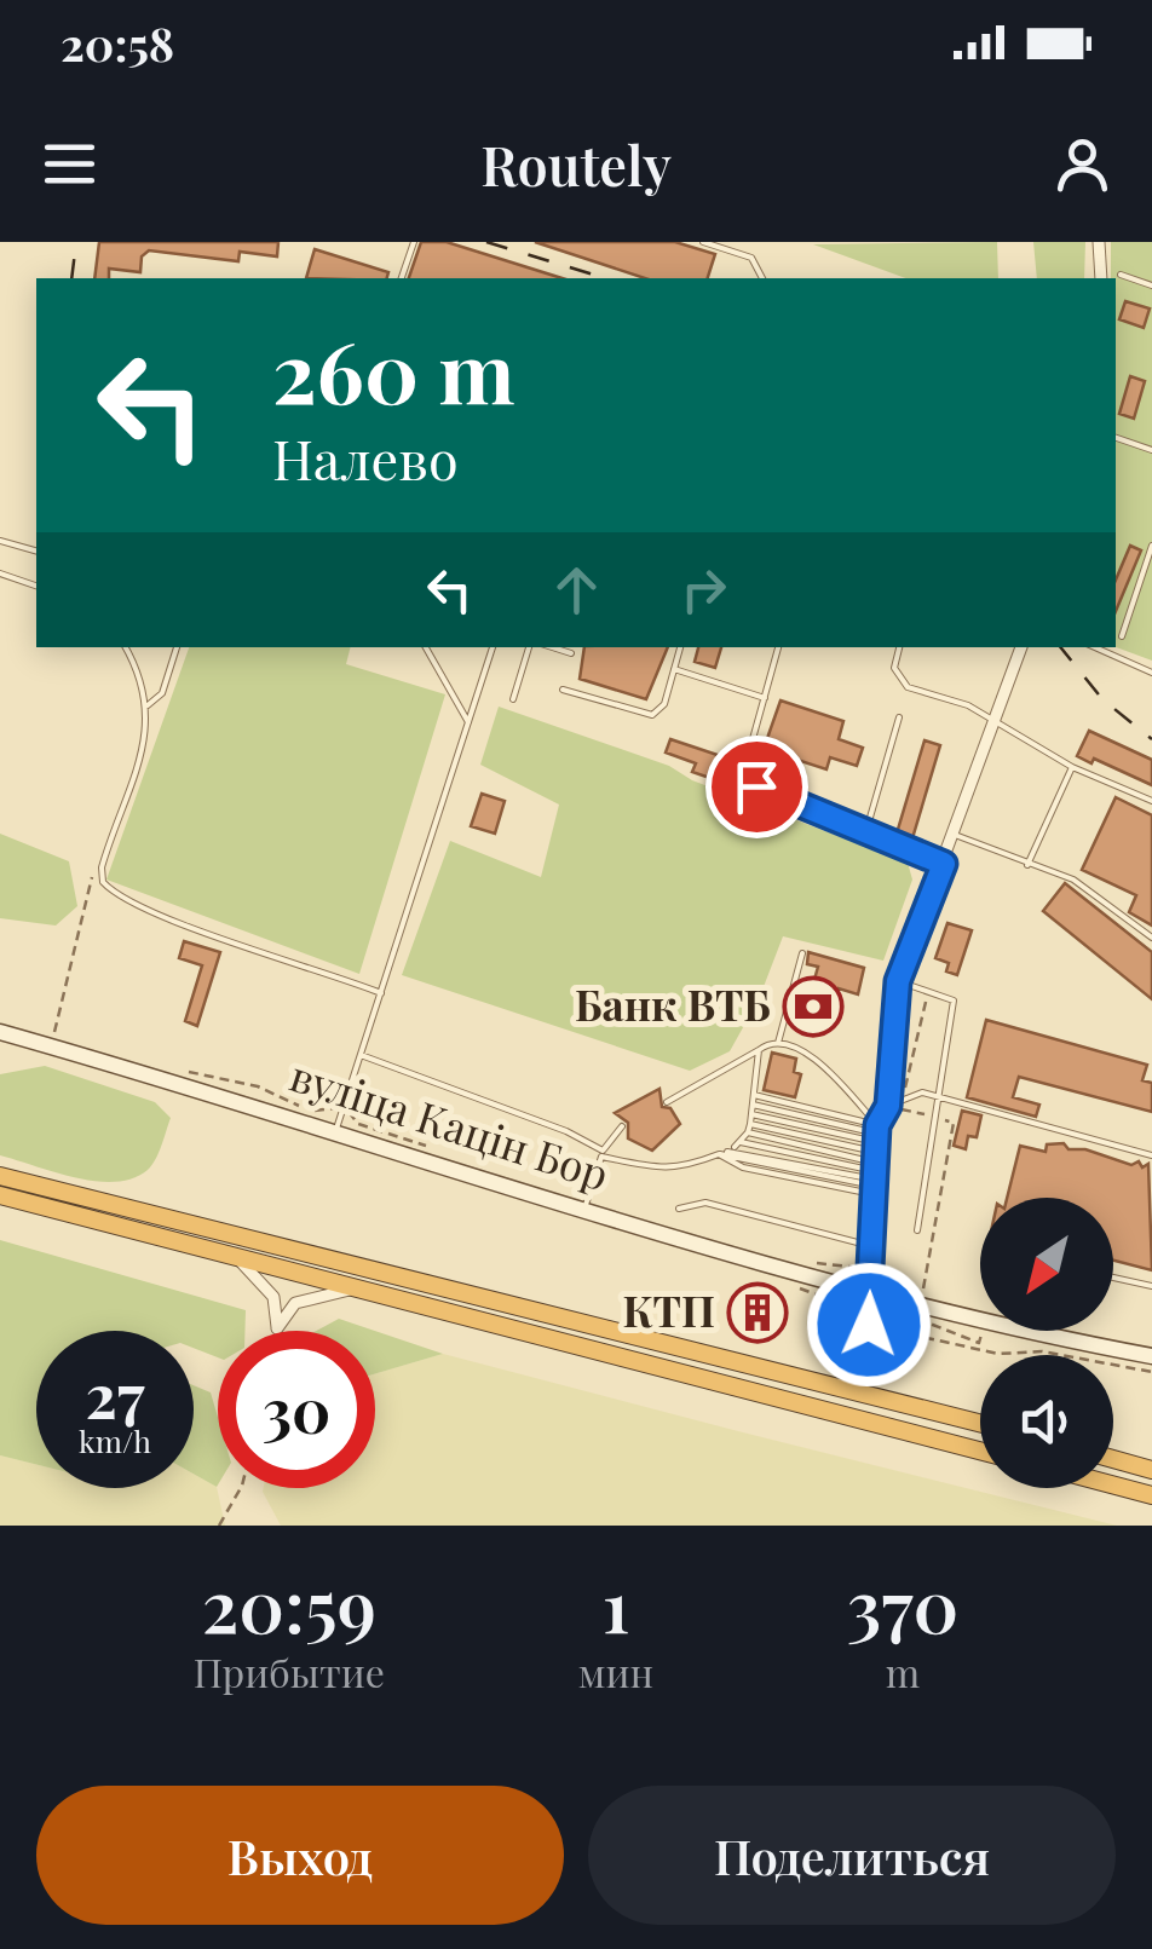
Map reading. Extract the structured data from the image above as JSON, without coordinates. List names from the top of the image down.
{
  "streets": {
    "main road": ["вуліца Кацін Бор"]
  },
  "places": {
    "bank": ["Банк ВТБ"],
    "building": ["КТП"]
  },
  "north": "bottom left",
  "page": {
    "status": "20:58",
    "header": "Routely",
    "turn": ["260 m", "Налево"],
    "speed": "27 km/h",
    "limit": "30",
    "eta": [
      "20:59",
      "Прибытие",
      "1",
      "мин",
      "370",
      "m"
    ],
    "buttons": ["Выход", "Поделиться"]
  }
}
